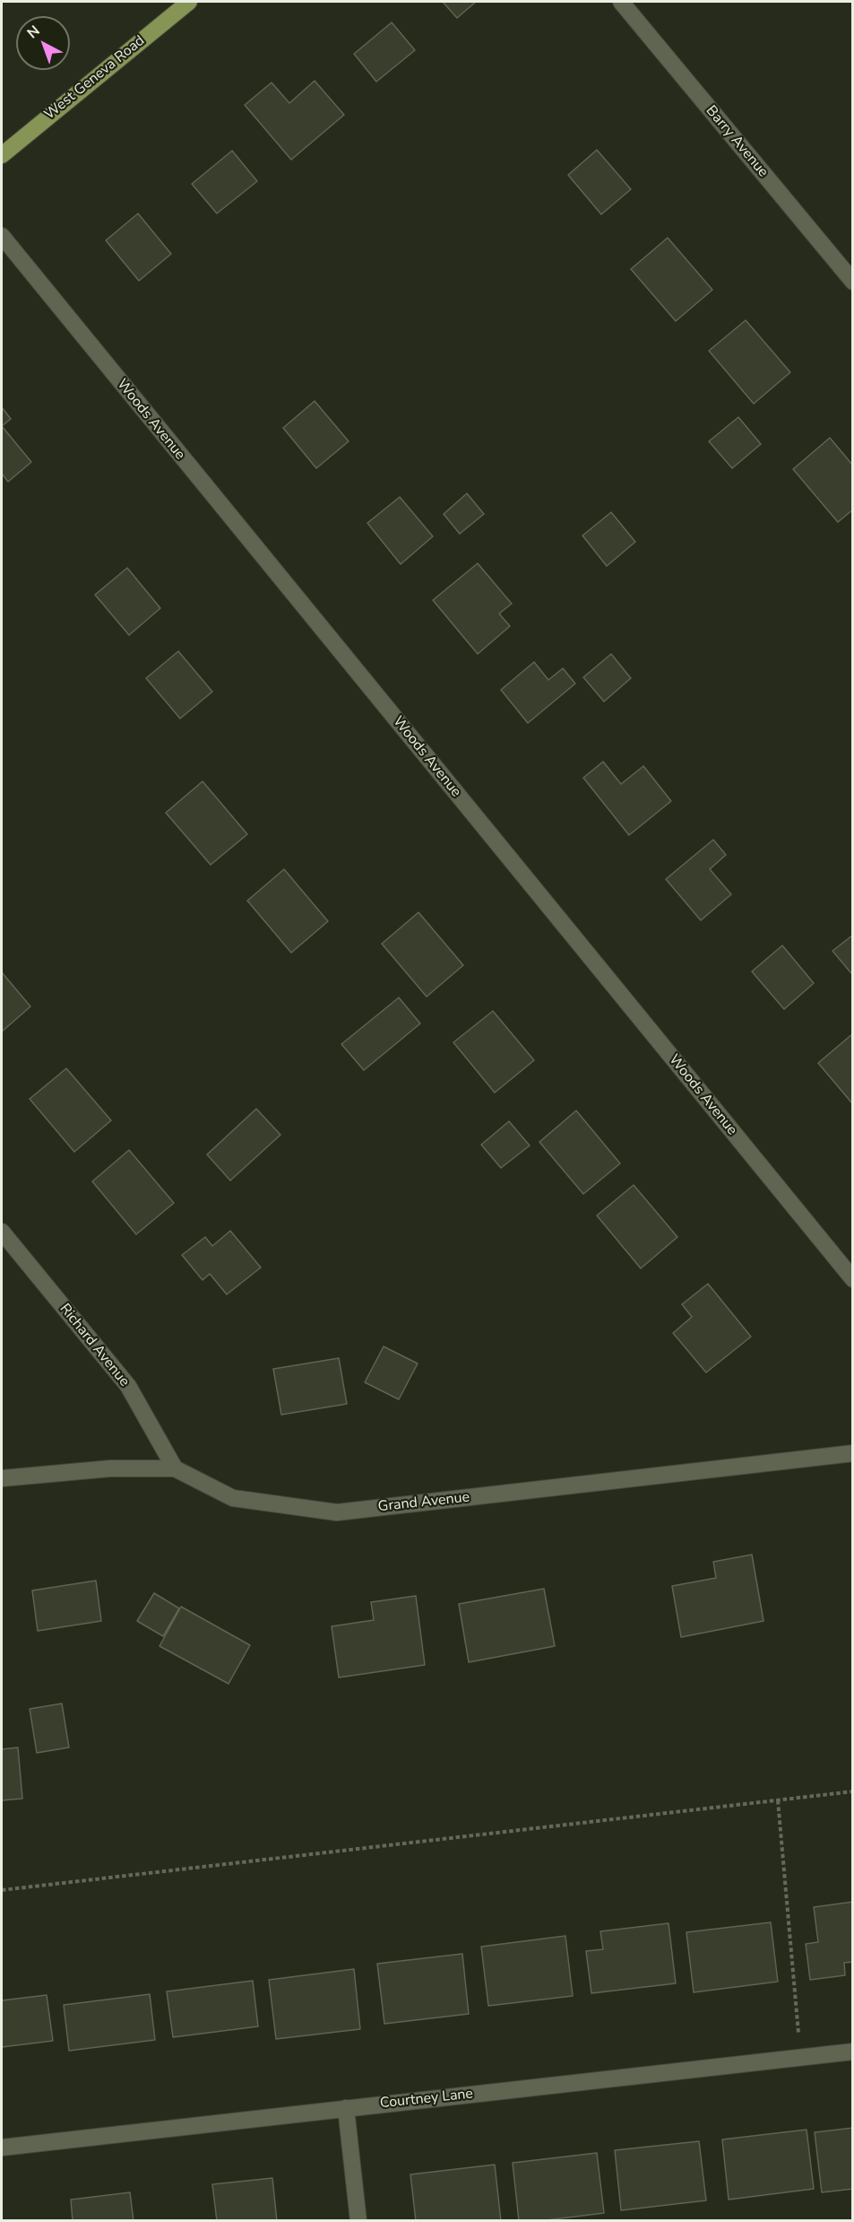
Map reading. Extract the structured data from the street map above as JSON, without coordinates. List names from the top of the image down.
{
  "streets": {
    "main road": ["West Geneva Road"],
    "street": [
      "Barry Avenue",
      "Woods Avenue",
      "Richard Avenue",
      "Grand Avenue",
      "Courtney Lane"
    ]
  },
  "crossings": [
    ["Richard Avenue", "Grand Avenue"]
  ],
  "north": "top left"
}
